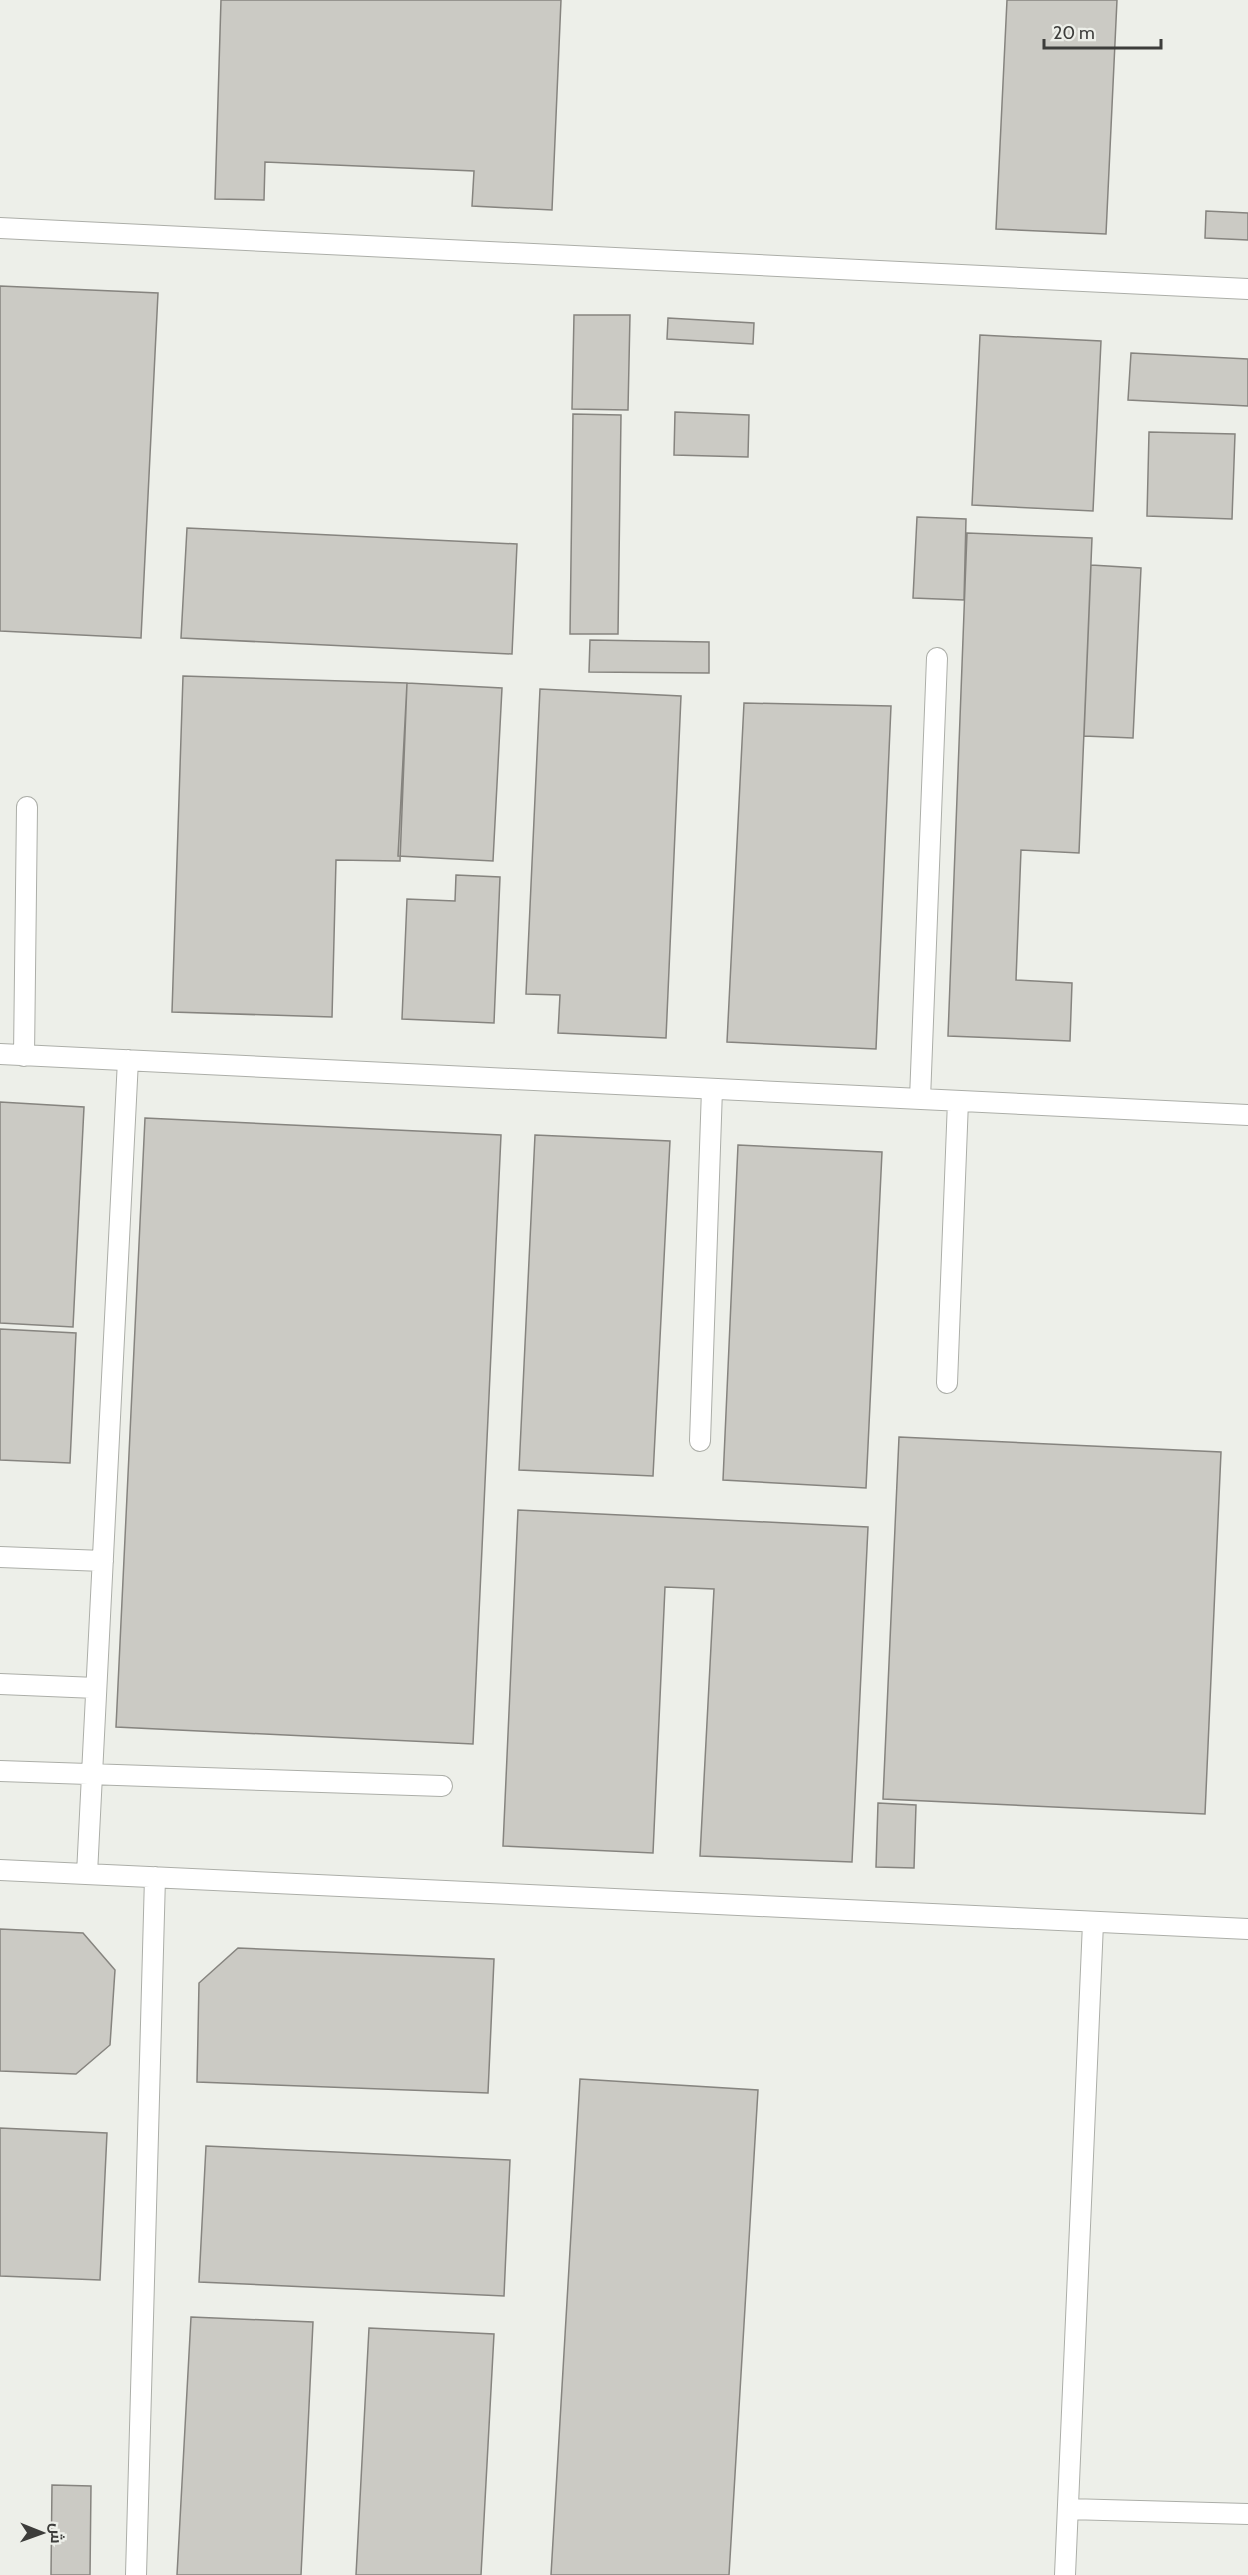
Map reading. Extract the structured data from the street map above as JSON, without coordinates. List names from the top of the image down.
{
  "scale_bar": "20 m",
  "north": "right"
}
